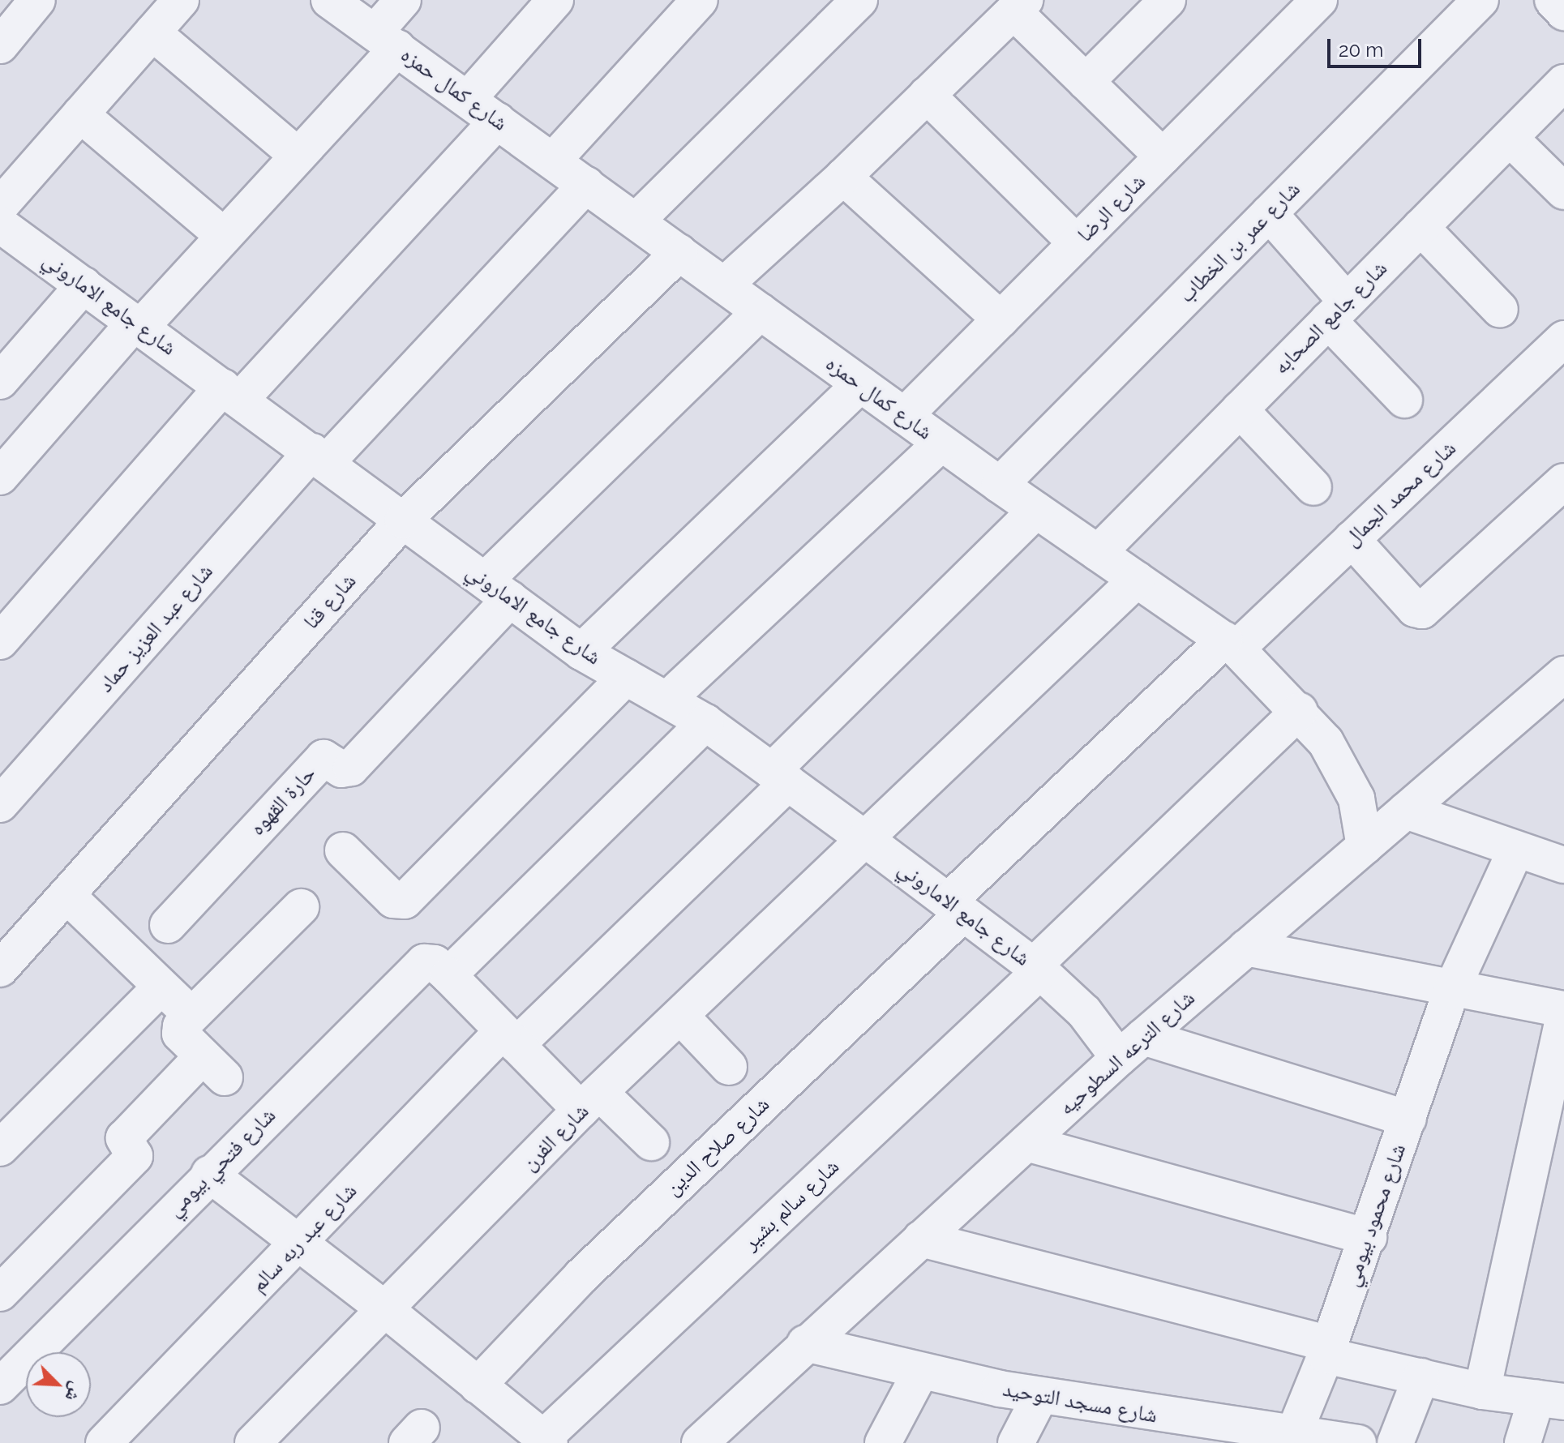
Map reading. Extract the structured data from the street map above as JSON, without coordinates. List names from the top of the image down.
{
  "streets": {
    "street": [
      "شارع كمال حمزه",
      "شارع الرضا",
      "شارع عمر بن الخطاب",
      "شارع جامع الاماروني",
      "شارع جامع الصحابه",
      "شارع محمد الجمال",
      "شارع قنا",
      "شارع عبد العزيز حماد",
      "حارة القهوه",
      "شارع الترعه السطوحيه",
      "شارع الفرن",
      "شارع صلاح الدين",
      "شارع فتحي بيومي",
      "شارع سالم بشير",
      "شارع محمود بيومي",
      "شارع عبد ربه سالم",
      "شارع مسجد التوحيد"
    ]
  },
  "crossings": [
    ["شارع كمال حمزه", "شارع الرضا"],
    ["شارع كمال حمزه", "شارع عمر بن الخطاب"],
    ["شارع كمال حمزه", "شارع جامع الصحابه"],
    ["شارع كمال حمزه", "شارع محمد الجمال"],
    ["شارع كمال حمزه", "شارع قنا"],
    ["شارع كمال حمزه", "شارع عبد العزيز حماد"],
    ["شارع كمال حمزه", "شارع الترعه السطوحيه"],
    ["شارع كمال حمزه", "شارع الفرن"],
    ["شارع كمال حمزه", "شارع سالم بشير"],
    ["شارع كمال حمزه", "شارع عبد ربه سالم"],
    ["شارع جامع الاماروني", "شارع محمد الجمال"],
    ["شارع جامع الاماروني", "شارع قنا"],
    ["شارع جامع الاماروني", "شارع عبد العزيز حماد"],
    ["شارع جامع الاماروني", "حارة القهوه"],
    ["شارع جامع الاماروني", "شارع الترعه السطوحيه"],
    ["شارع جامع الاماروني", "شارع الفرن"],
    ["شارع جامع الاماروني", "شارع صلاح الدين"],
    ["شارع جامع الاماروني", "شارع سالم بشير"],
    ["شارع جامع الاماروني", "شارع عبد ربه سالم"],
    ["شارع محمد الجمال", "شارع صلاح الدين"],
    ["شارع الترعه السطوحيه", "شارع مسجد التوحيد"],
    ["شارع محمود بيومي", "شارع مسجد التوحيد"]
  ],
  "scale_bar": "20 m",
  "north": "bottom right"
}
